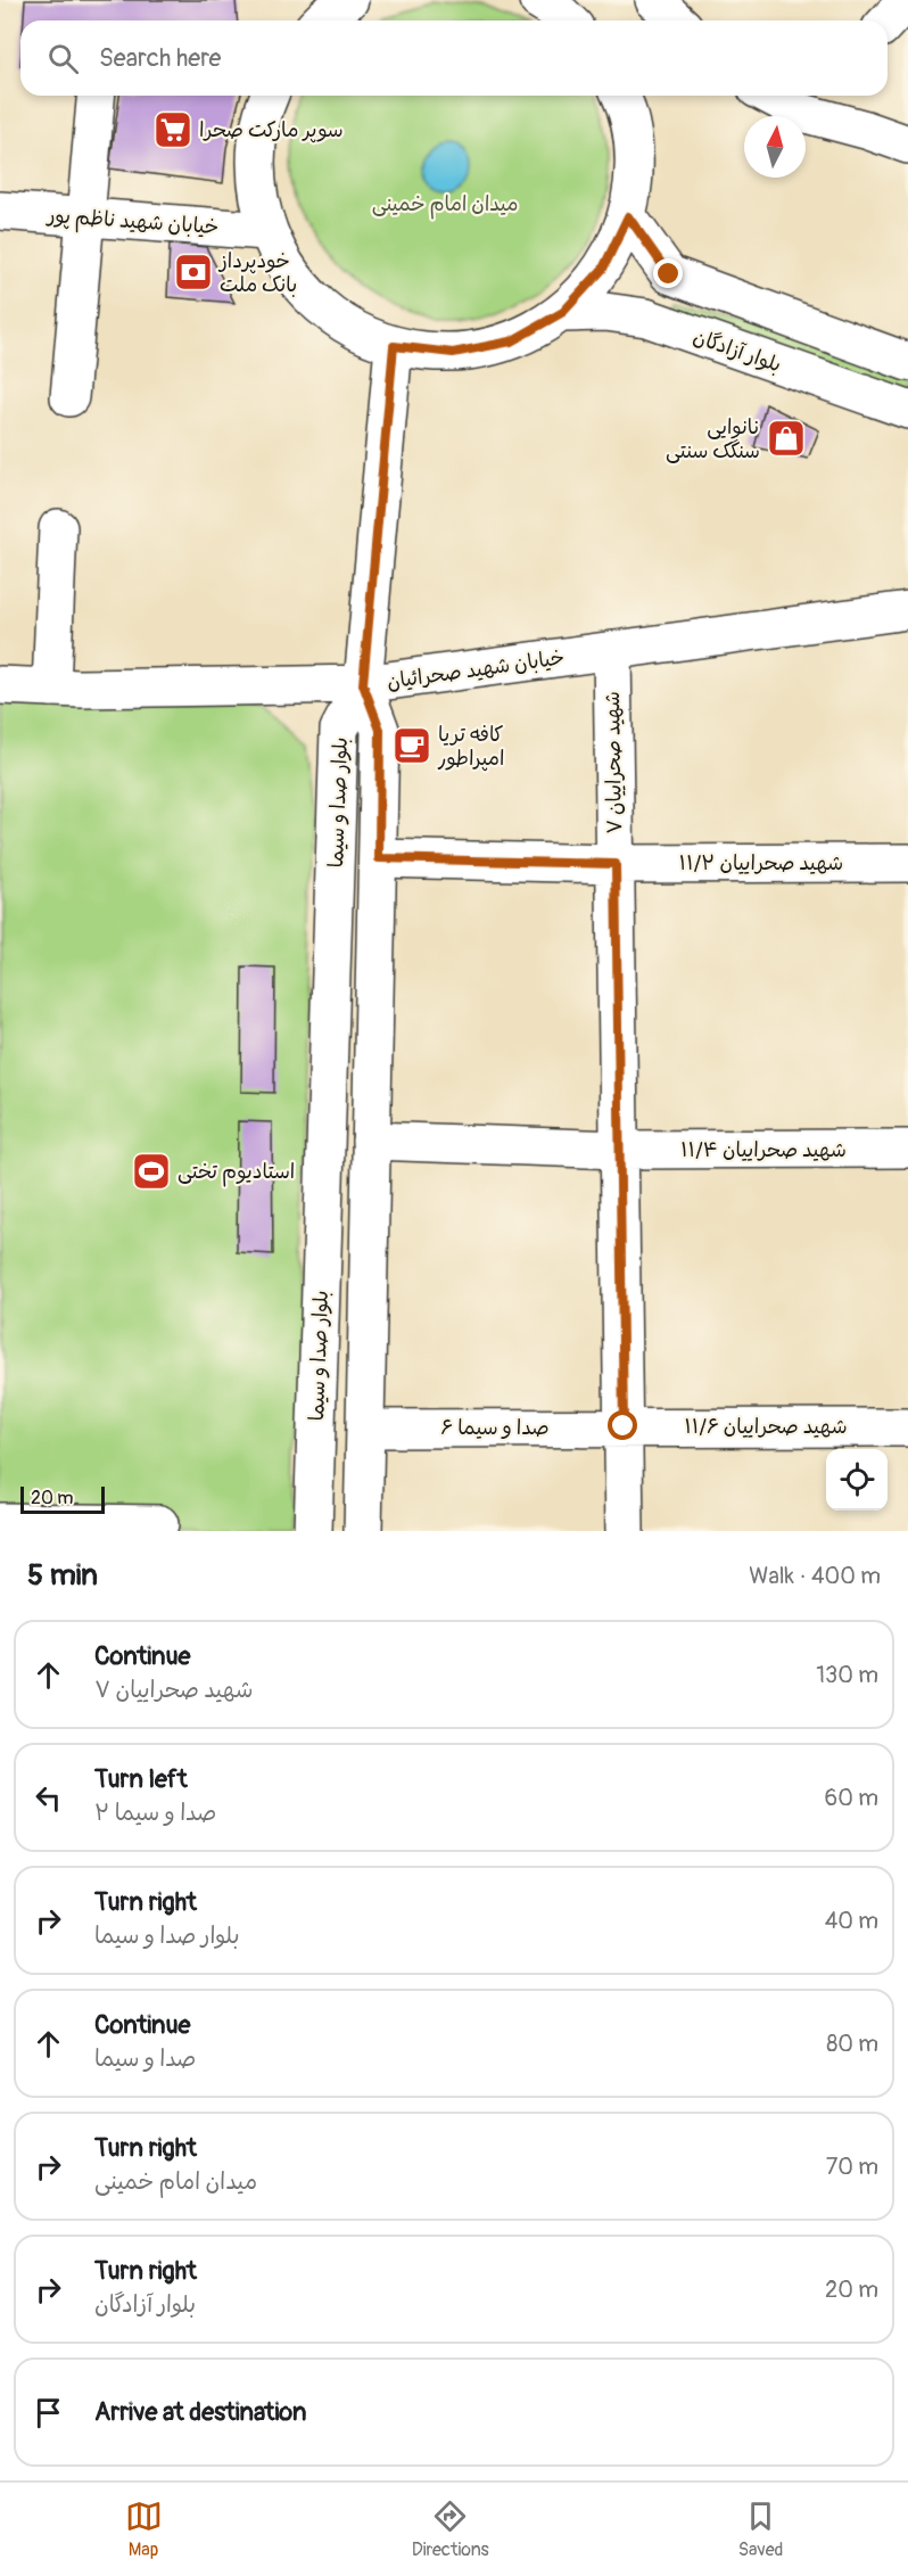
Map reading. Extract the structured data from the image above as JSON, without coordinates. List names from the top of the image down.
{
  "streets": {
    "street": [
      "خیابان شهید ناظم پور",
      "بلوار آزادگان",
      "خیابان شهید صحرائیان",
      "شهید صحراییان ۷",
      "بلوار صدا و سیما",
      "شهید صحراییان ۱۱/۲",
      "شهید صحراییان ۱۱/۴",
      "شهید صحراییان ۱۱/۶",
      "صدا و سیما ۶"
    ]
  },
  "crossings": [
    ["خیابان شهید صحرائیان", "شهید صحراییان ۷"],
    ["خیابان شهید صحرائیان", "بلوار صدا و سیما"],
    ["شهید صحراییان ۷", "شهید صحراییان ۱۱/۲"],
    ["شهید صحراییان ۷", "شهید صحراییان ۱۱/۴"],
    ["شهید صحراییان ۷", "شهید صحراییان ۱۱/۶"],
    ["شهید صحراییان ۷", "صدا و سیما ۶"],
    ["بلوار صدا و سیما", "شهید صحراییان ۱۱/۲"],
    ["بلوار صدا و سیما", "شهید صحراییان ۱۱/۴"],
    ["بلوار صدا و سیما", "صدا و سیما ۶"],
    ["شهید صحراییان ۱۱/۶", "صدا و سیما ۶"]
  ],
  "parks": ["میدان امام خمینی"],
  "places": {
    "supermarket": ["سوپر مارکت صحرا"],
    "bank": ["خودپرداز بانک ملت"],
    "shop": ["نانوایی سنگک سنتی"],
    "cafe": ["کافه تریا امپراطور"],
    "sports": ["استادیوم تختی"]
  },
  "scale_bar": "20 m",
  "north": "top",
  "page": {
    "search": "Search here",
    "scale": "20 m",
    "heading": ["5 min", "Walk · 400 m"],
    "list": [
      ["Continue", "شهید صحراییان ۷", "130 m"],
      ["Turn left", "صدا و سیما ۲", "60 m"],
      ["Turn right", "بلوار صدا و سیما", "40 m"],
      ["Continue", "صدا و سیما", "80 m"],
      ["Turn right", "میدان امام خمینی", "70 m"],
      ["Turn right", "بلوار آزادگان", "20 m"],
      "Arrive at destination"
    ],
    "nav": ["Map", "Directions", "Saved"]
  }
}
